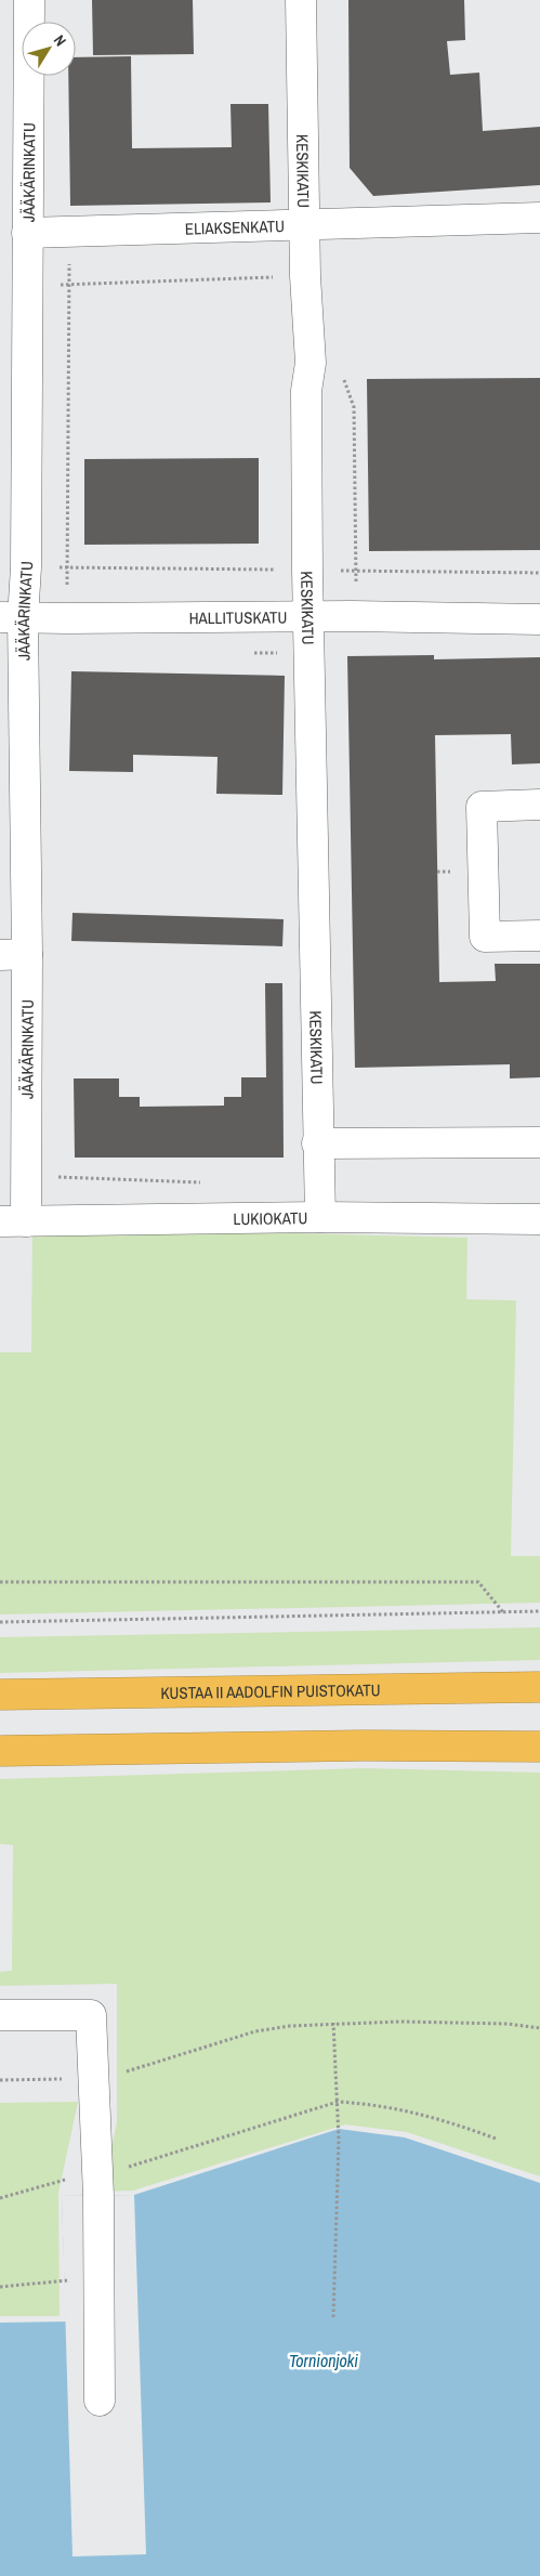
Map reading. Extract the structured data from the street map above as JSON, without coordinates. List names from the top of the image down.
{
  "streets": {
    "highway": ["KUSTAA II AADOLFIN PUISTOKATU"],
    "street": [
      "KESKIKATU",
      "JÄÄKÄRINKATU",
      "ELIAKSENKATU",
      "HALLITUSKATU",
      "LUKIOKATU"
    ]
  },
  "crossings": [
    ["KESKIKATU", "ELIAKSENKATU"],
    ["KESKIKATU", "HALLITUSKATU"],
    ["KESKIKATU", "LUKIOKATU"],
    ["JÄÄKÄRINKATU", "ELIAKSENKATU"],
    ["JÄÄKÄRINKATU", "HALLITUSKATU"],
    ["JÄÄKÄRINKATU", "LUKIOKATU"]
  ],
  "water": ["Tornionjoki"],
  "north": "top right"
}
